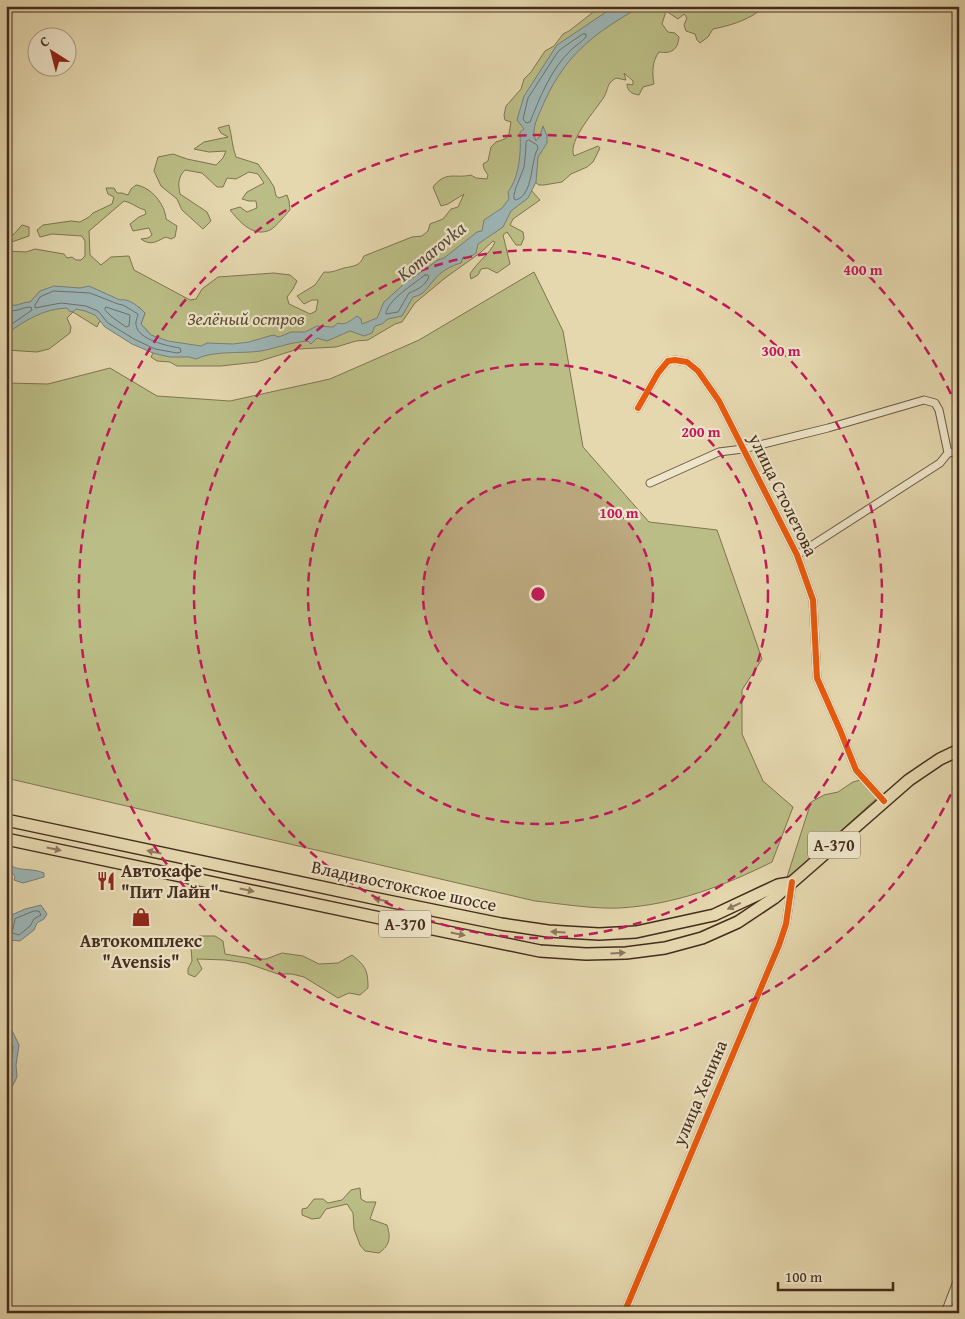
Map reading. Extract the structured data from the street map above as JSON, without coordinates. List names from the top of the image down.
{
  "streets": {
    "highway": ["А-370", "Владивостокское шоссе"],
    "street": ["улица Столетова", "улица Хенина"]
  },
  "crossings": [
    ["улица Столетова", "Владивостокское шоссе"],
    ["Владивостокское шоссе", "улица Хенина"]
  ],
  "water": ["Komarovka"],
  "parks": ["Зелёный остров"],
  "places": {
    "restaurant": ["Автокафе \"Пит Лайн\""],
    "shop": ["Автокомплекс \"Avensis\""]
  },
  "scale_bar": "100 m",
  "north": "top left",
  "rings": [
    "400 m",
    "300 m",
    "200 m",
    "100 m"
  ]
}
